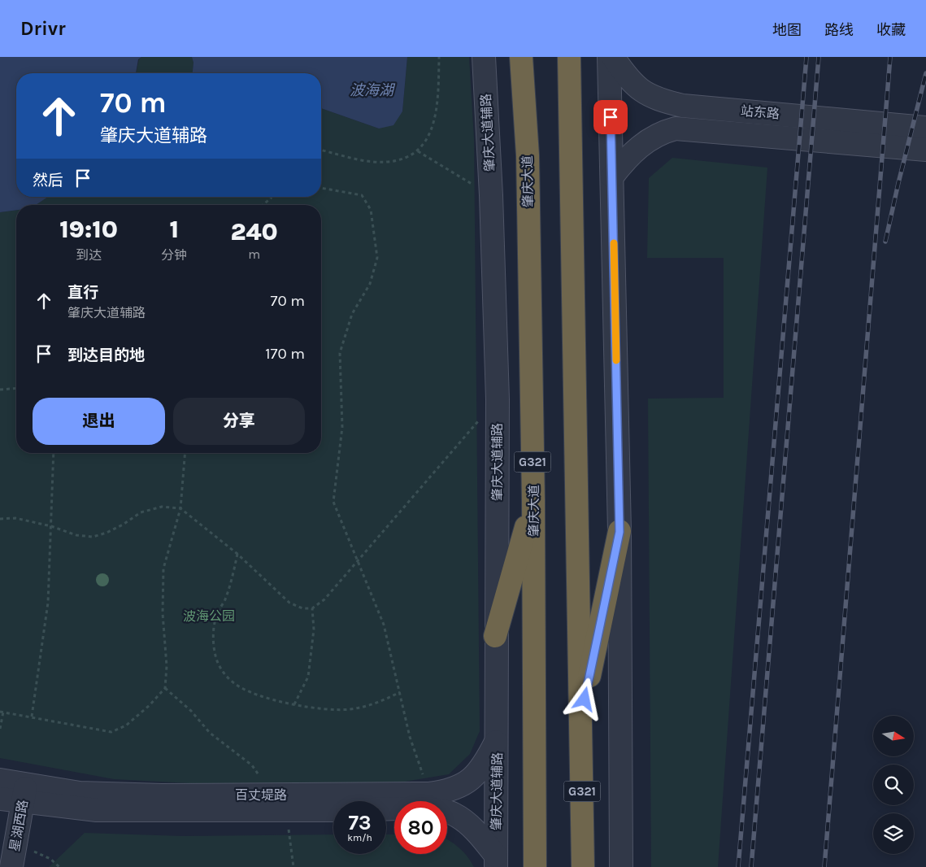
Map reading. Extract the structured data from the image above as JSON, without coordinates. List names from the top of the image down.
{
  "streets": {
    "highway": ["肇庆大道", "G321"],
    "street": [
      "站东路",
      "肇庆大道辅路",
      "百丈堤路",
      "星湖西路"
    ]
  },
  "crossings": [
    ["肇庆大道辅路", "百丈堤路"],
    ["百丈堤路", "星湖西路"]
  ],
  "water": ["波海湖"],
  "parks": ["波海公园"],
  "north": "right",
  "page": {
    "header": "Drivr",
    "nav": ["地图", "路线", "收藏"],
    "turn": ["70 m", "肇庆大道辅路"],
    "then": "然后",
    "eta": [
      "19:10",
      "到达",
      "1",
      "分钟",
      "240",
      "m"
    ],
    "list": [
      {
        "name": "直行",
        "note": "肇庆大道辅路",
        "value": "70 m"
      },
      {
        "name": "到达目的地",
        "value": "170 m"
      }
    ],
    "buttons": ["退出", "分享"],
    "speed": "73 km/h",
    "limit": "80"
  }
}
